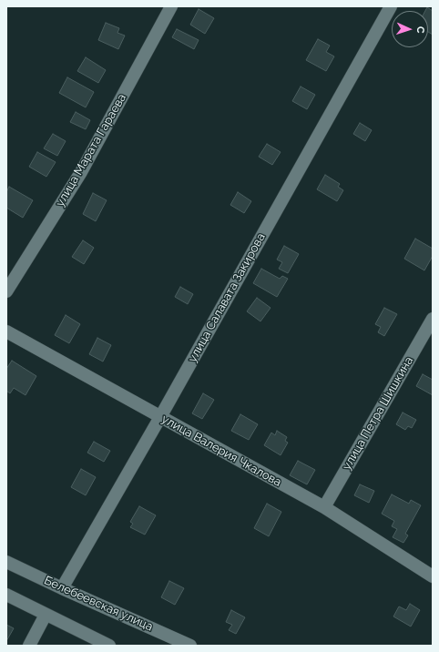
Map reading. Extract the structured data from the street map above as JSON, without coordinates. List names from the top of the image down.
{
  "streets": {
    "street": [
      "улица Марата Гараева",
      "улица Салавата Закирова",
      "улица Петра Шишкина",
      "улица Валерия Чкалова",
      "Белебеевская улица"
    ]
  },
  "crossings": [
    ["улица Салавата Закирова", "улица Валерия Чкалова"],
    ["улица Салавата Закирова", "Белебеевская улица"],
    ["улица Петра Шишкина", "улица Валерия Чкалова"]
  ],
  "north": "right"
}
